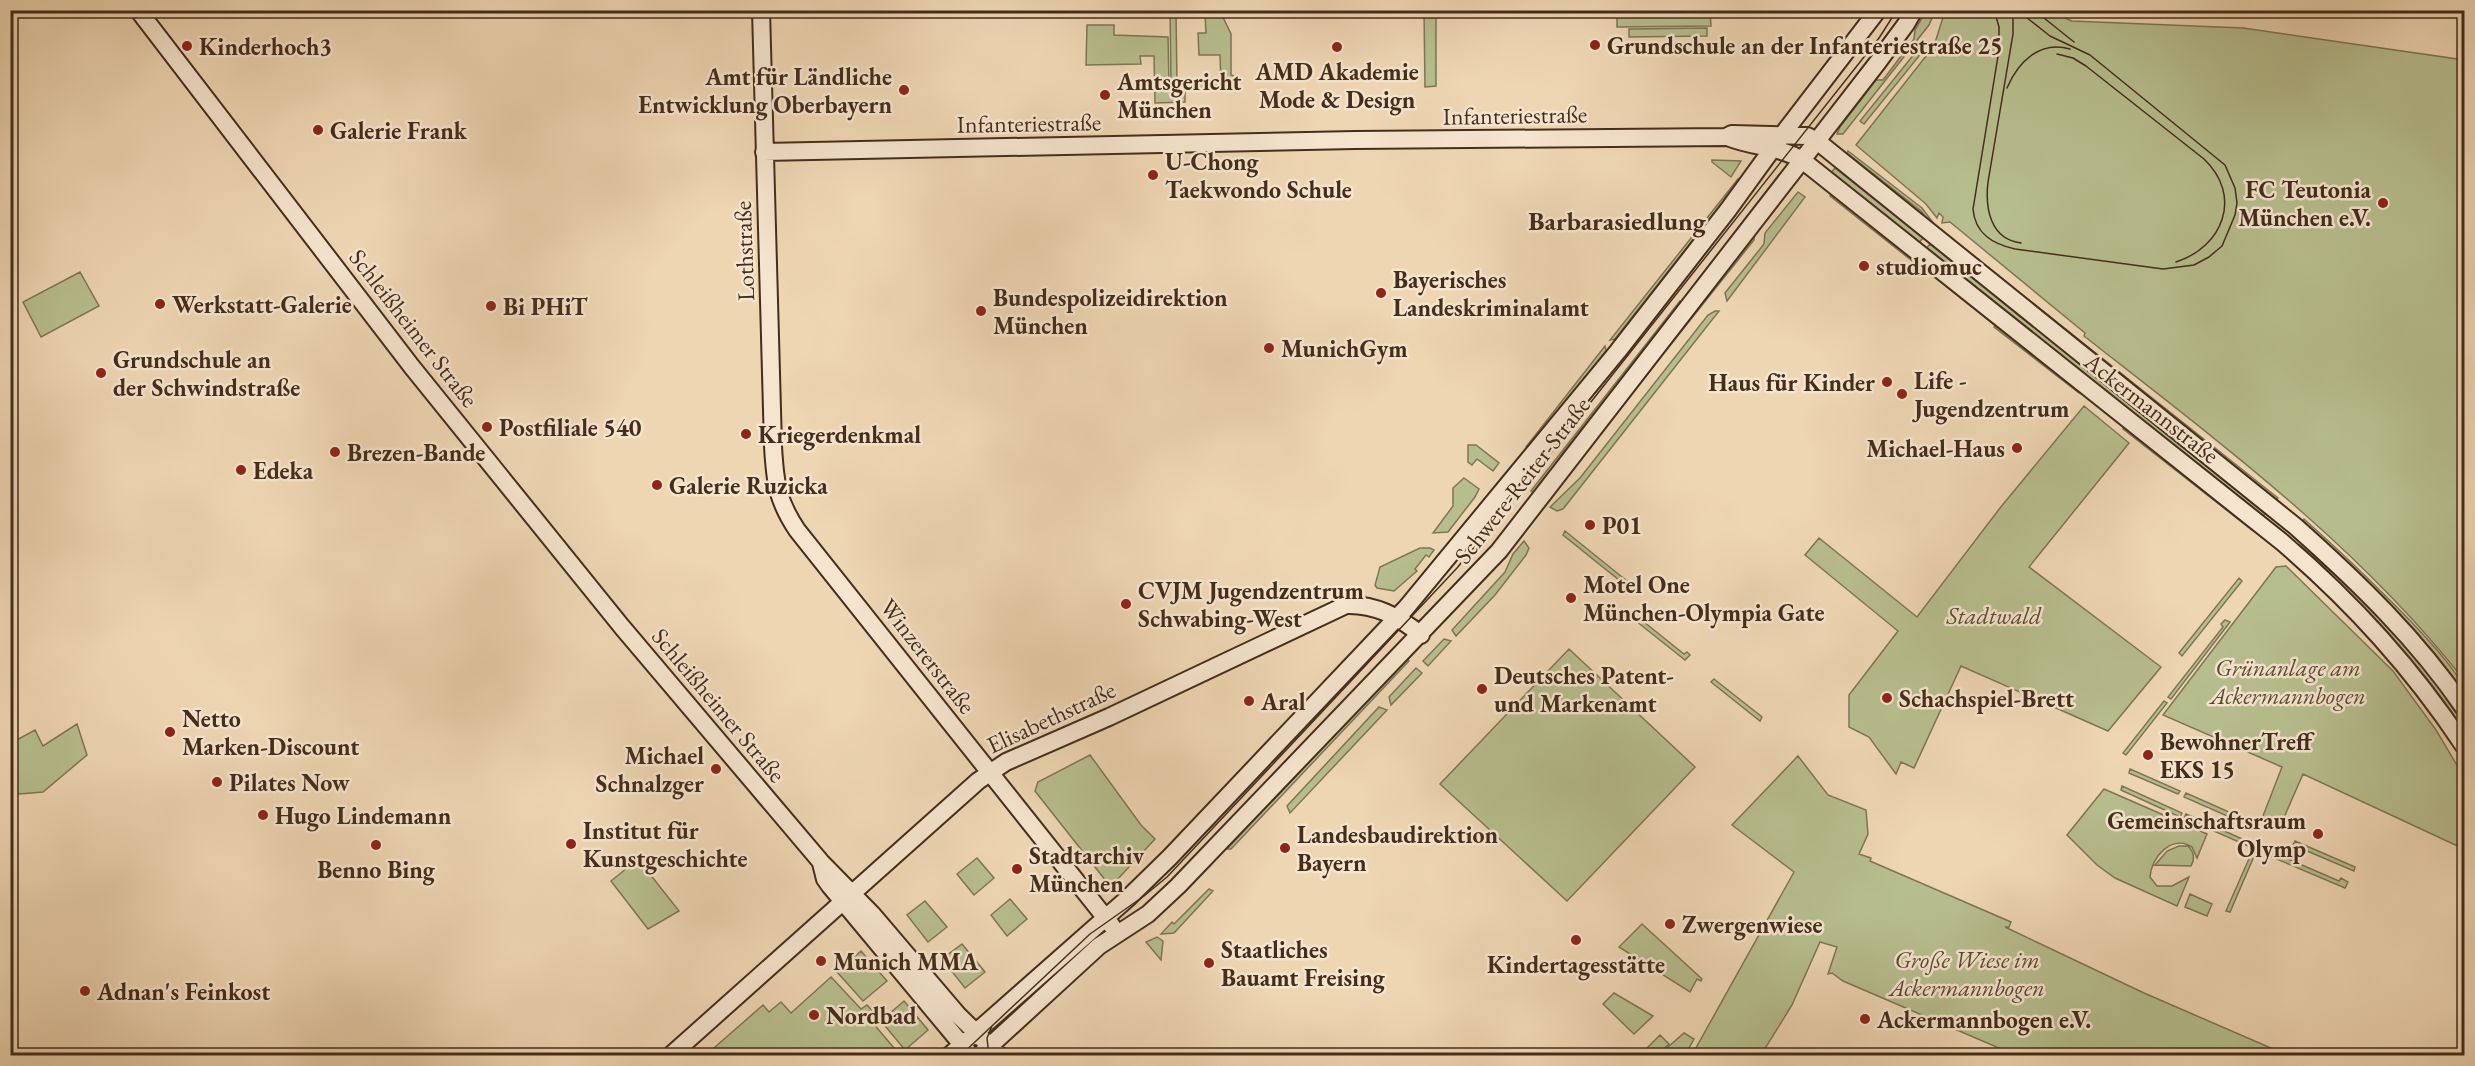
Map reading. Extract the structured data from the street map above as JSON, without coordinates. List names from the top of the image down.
{
  "streets": {
    "main road": [
      "Infanteriestraße",
      "Lothstraße",
      "Schleißheimer Straße",
      "Ackermannstraße",
      "Schwere-Reiter-Straße",
      "Winzererstraße",
      "Elisabethstraße"
    ]
  },
  "crossings": [
    ["Infanteriestraße", "Lothstraße"],
    ["Infanteriestraße", "Ackermannstraße"],
    ["Infanteriestraße", "Schwere-Reiter-Straße"],
    ["Lothstraße", "Winzererstraße"],
    ["Schleißheimer Straße", "Schwere-Reiter-Straße"],
    ["Schleißheimer Straße", "Elisabethstraße"],
    ["Ackermannstraße", "Schwere-Reiter-Straße"],
    ["Schwere-Reiter-Straße", "Winzererstraße"],
    ["Schwere-Reiter-Straße", "Elisabethstraße"],
    ["Winzererstraße", "Elisabethstraße"]
  ],
  "districts": ["Barbarasiedlung"],
  "parks": ["Stadtwald", "Grünanlage am Ackermannbogen", "Große Wiese im Ackermannbogen"],
  "places": [
    "Grundschule an der Infanteriestraße 25",
    "Kinderhoch3",
    "AMD Akademie Mode & Design",
    "Amt für Ländliche Entwicklung Oberbayern",
    "Amtsgericht München",
    "Galerie Frank",
    "U-Chong Taekwondo Schule",
    "FC Teutonia München e.V.",
    "studiomuc",
    "Bayerisches Landeskriminalamt",
    "Werkstatt-Galerie",
    "Bi PHiT",
    "Bundespolizeidirektion München",
    "MunichGym",
    "Grundschule an der Schwindstraße",
    "Haus für Kinder",
    "Life - Jugendzentrum",
    "Postfiliale 540",
    "Kriegerdenkmal",
    "Michael-Haus",
    "Brezen-Bande",
    "Edeka",
    "Galerie Ruzicka",
    "P01",
    "Motel One München-Olympia Gate",
    "CVJM Jugendzentrum Schwabing-West",
    "Deutsches Patent- und Markenamt",
    "Schachspiel-Brett",
    "Aral",
    "Netto Marken-Discount",
    "BewohnerTreff EKS 15",
    "Michael Schnalzger",
    "Pilates Now",
    "Hugo Lindemann",
    "Gemeinschaftsraum Olymp",
    "Institut für Kunstgeschichte",
    "Benno Bing",
    "Landesbaudirektion Bayern",
    "Stadtarchiv München",
    "Zwergenwiese",
    "Kindertagesstätte",
    "Munich MMA",
    "Staatliches Bauamt Freising",
    "Adnan's Feinkost",
    "Nordbad",
    "Ackermannbogen e.V."
  ]
}
